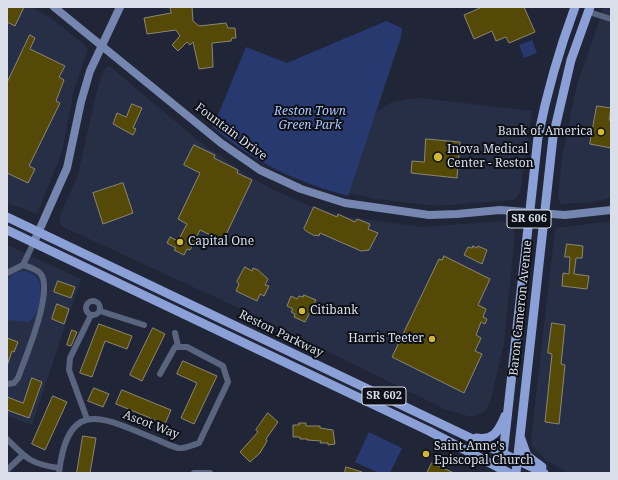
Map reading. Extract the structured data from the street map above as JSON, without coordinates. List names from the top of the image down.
{
  "streets": {
    "main road": [
      "SR 606",
      "Baron Cameron Avenue",
      "Reston Parkway",
      "SR 602"
    ],
    "street": ["Fountain Drive", "Ascot Way"]
  },
  "crossings": [
    ["Fountain Drive", "Baron Cameron Avenue"],
    ["Baron Cameron Avenue", "Reston Parkway"]
  ],
  "parks": ["Reston Town Green Park"],
  "places": [
    "Bank of America",
    "Inova Medical Center - Reston",
    "Capital One",
    "Citibank",
    "Harris Teeter",
    "Saint Anne's Episcopal Church"
  ]
}
